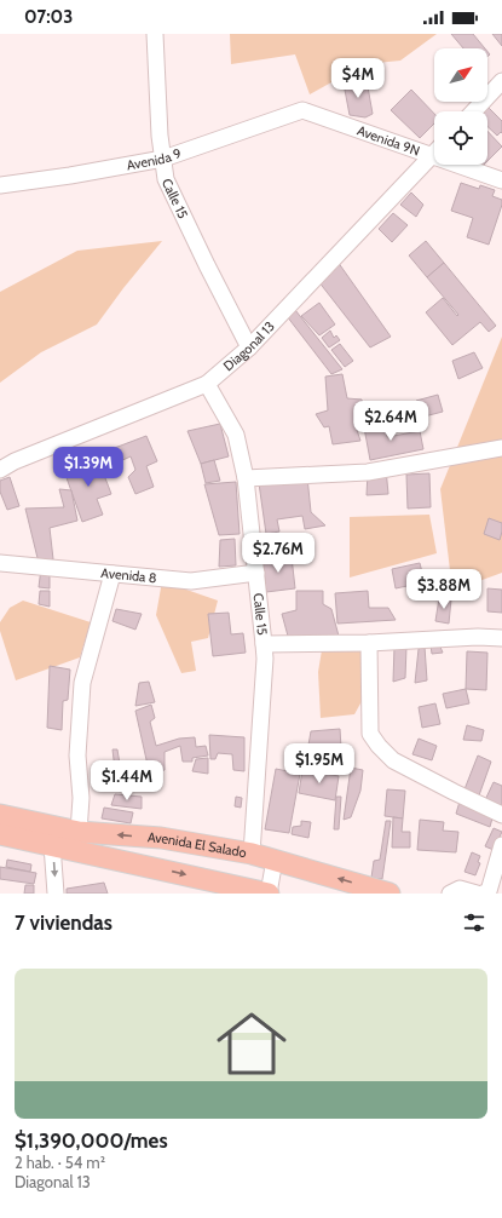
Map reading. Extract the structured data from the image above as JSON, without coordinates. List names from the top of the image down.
{
  "streets": {
    "main road": ["Avenida El Salado"],
    "street": [
      "Avenida 9N",
      "Avenida 9",
      "Calle 15",
      "Diagonal 13",
      "Avenida 8"
    ]
  },
  "crossings": [
    ["Avenida 9N", "Avenida 9"],
    ["Avenida 9N", "Diagonal 13"],
    ["Avenida 9", "Calle 15"],
    ["Calle 15", "Diagonal 13"],
    ["Calle 15", "Avenida 8"],
    ["Calle 15", "Avenida El Salado"]
  ],
  "north": "top right",
  "page": {
    "status": "07:03",
    "price": [
      "$4M",
      "$2.64M",
      "$1.39M",
      "$2.76M",
      "$3.88M",
      "$1.95M",
      "$1.44M"
    ],
    "heading": "7 viviendas",
    "list": [
      {
        "name": "$1,390,000/mes",
        "note": "2 hab. · 54 m² · Diagonal 13"
      }
    ]
  }
}
